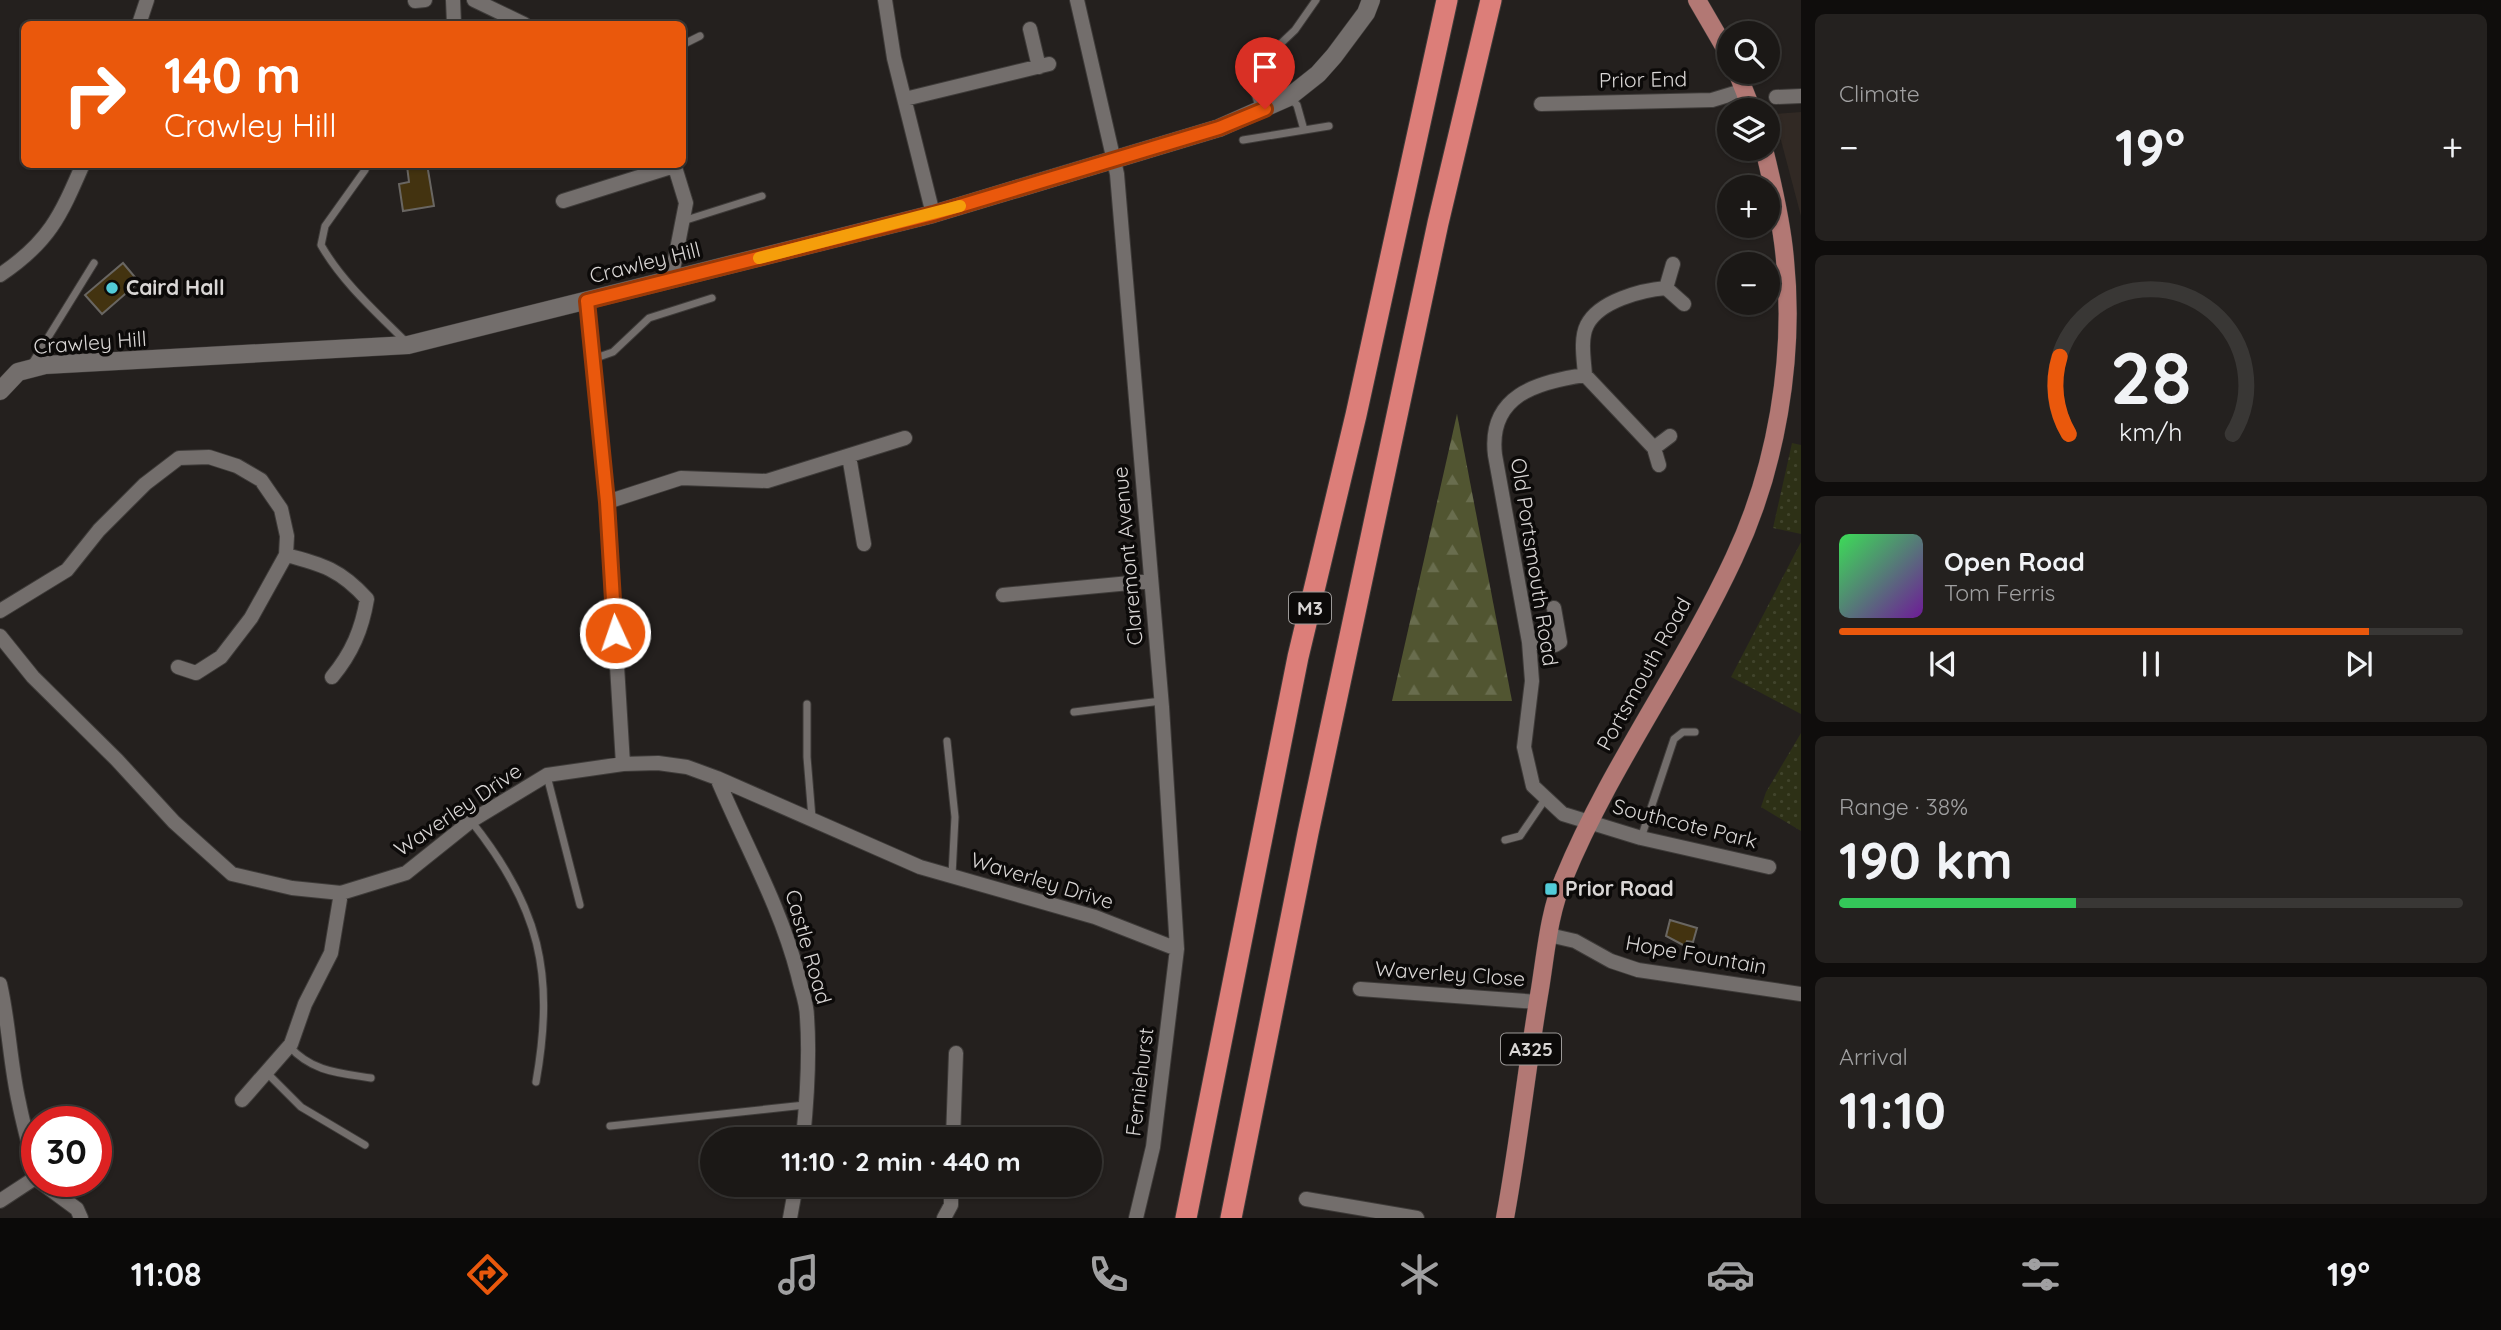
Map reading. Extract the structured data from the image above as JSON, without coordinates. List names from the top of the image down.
{
  "streets": {
    "highway": ["M3"],
    "main road": ["Portsmouth Road", "A325"],
    "street": [
      "Prior End",
      "Crawley Hill",
      "Claremont Avenue",
      "Old Portsmouth Road",
      "Waverley Drive",
      "Southcote Park",
      "Castle Road",
      "Hope Fountain",
      "Waverley Close",
      "Ferniehurst"
    ]
  },
  "crossings": [
    ["Crawley Hill", "Claremont Avenue"],
    ["Claremont Avenue", "Waverley Drive"],
    ["Claremont Avenue", "Ferniehurst"],
    ["Old Portsmouth Road", "Portsmouth Road"],
    ["Old Portsmouth Road", "Southcote Park"],
    ["Portsmouth Road", "Southcote Park"],
    ["Portsmouth Road", "Hope Fountain"],
    ["Portsmouth Road", "Waverley Close"],
    ["Waverley Drive", "Castle Road"],
    ["Waverley Drive", "Ferniehurst"]
  ],
  "places": {
    "other": ["Caird Hall"],
    "transit": ["Prior Road"]
  },
  "page": {
    "tile": [
      "Climate",
      ["Range · 38%", "190 km"],
      ["Arrival", "11:10"]
    ],
    "map_buttons": ["+", "−"],
    "turn": ["140 m", "Crawley Hill"],
    "heat": ["−", "19°", "+"],
    "song": ["Open Road", "Tom Ferris"],
    "limit": "30",
    "trip": "11:10 · 2 min · 440 m",
    "tabs": ["11:08", "19°"],
    "gauge": ["28", "km/h"]
  }
}
